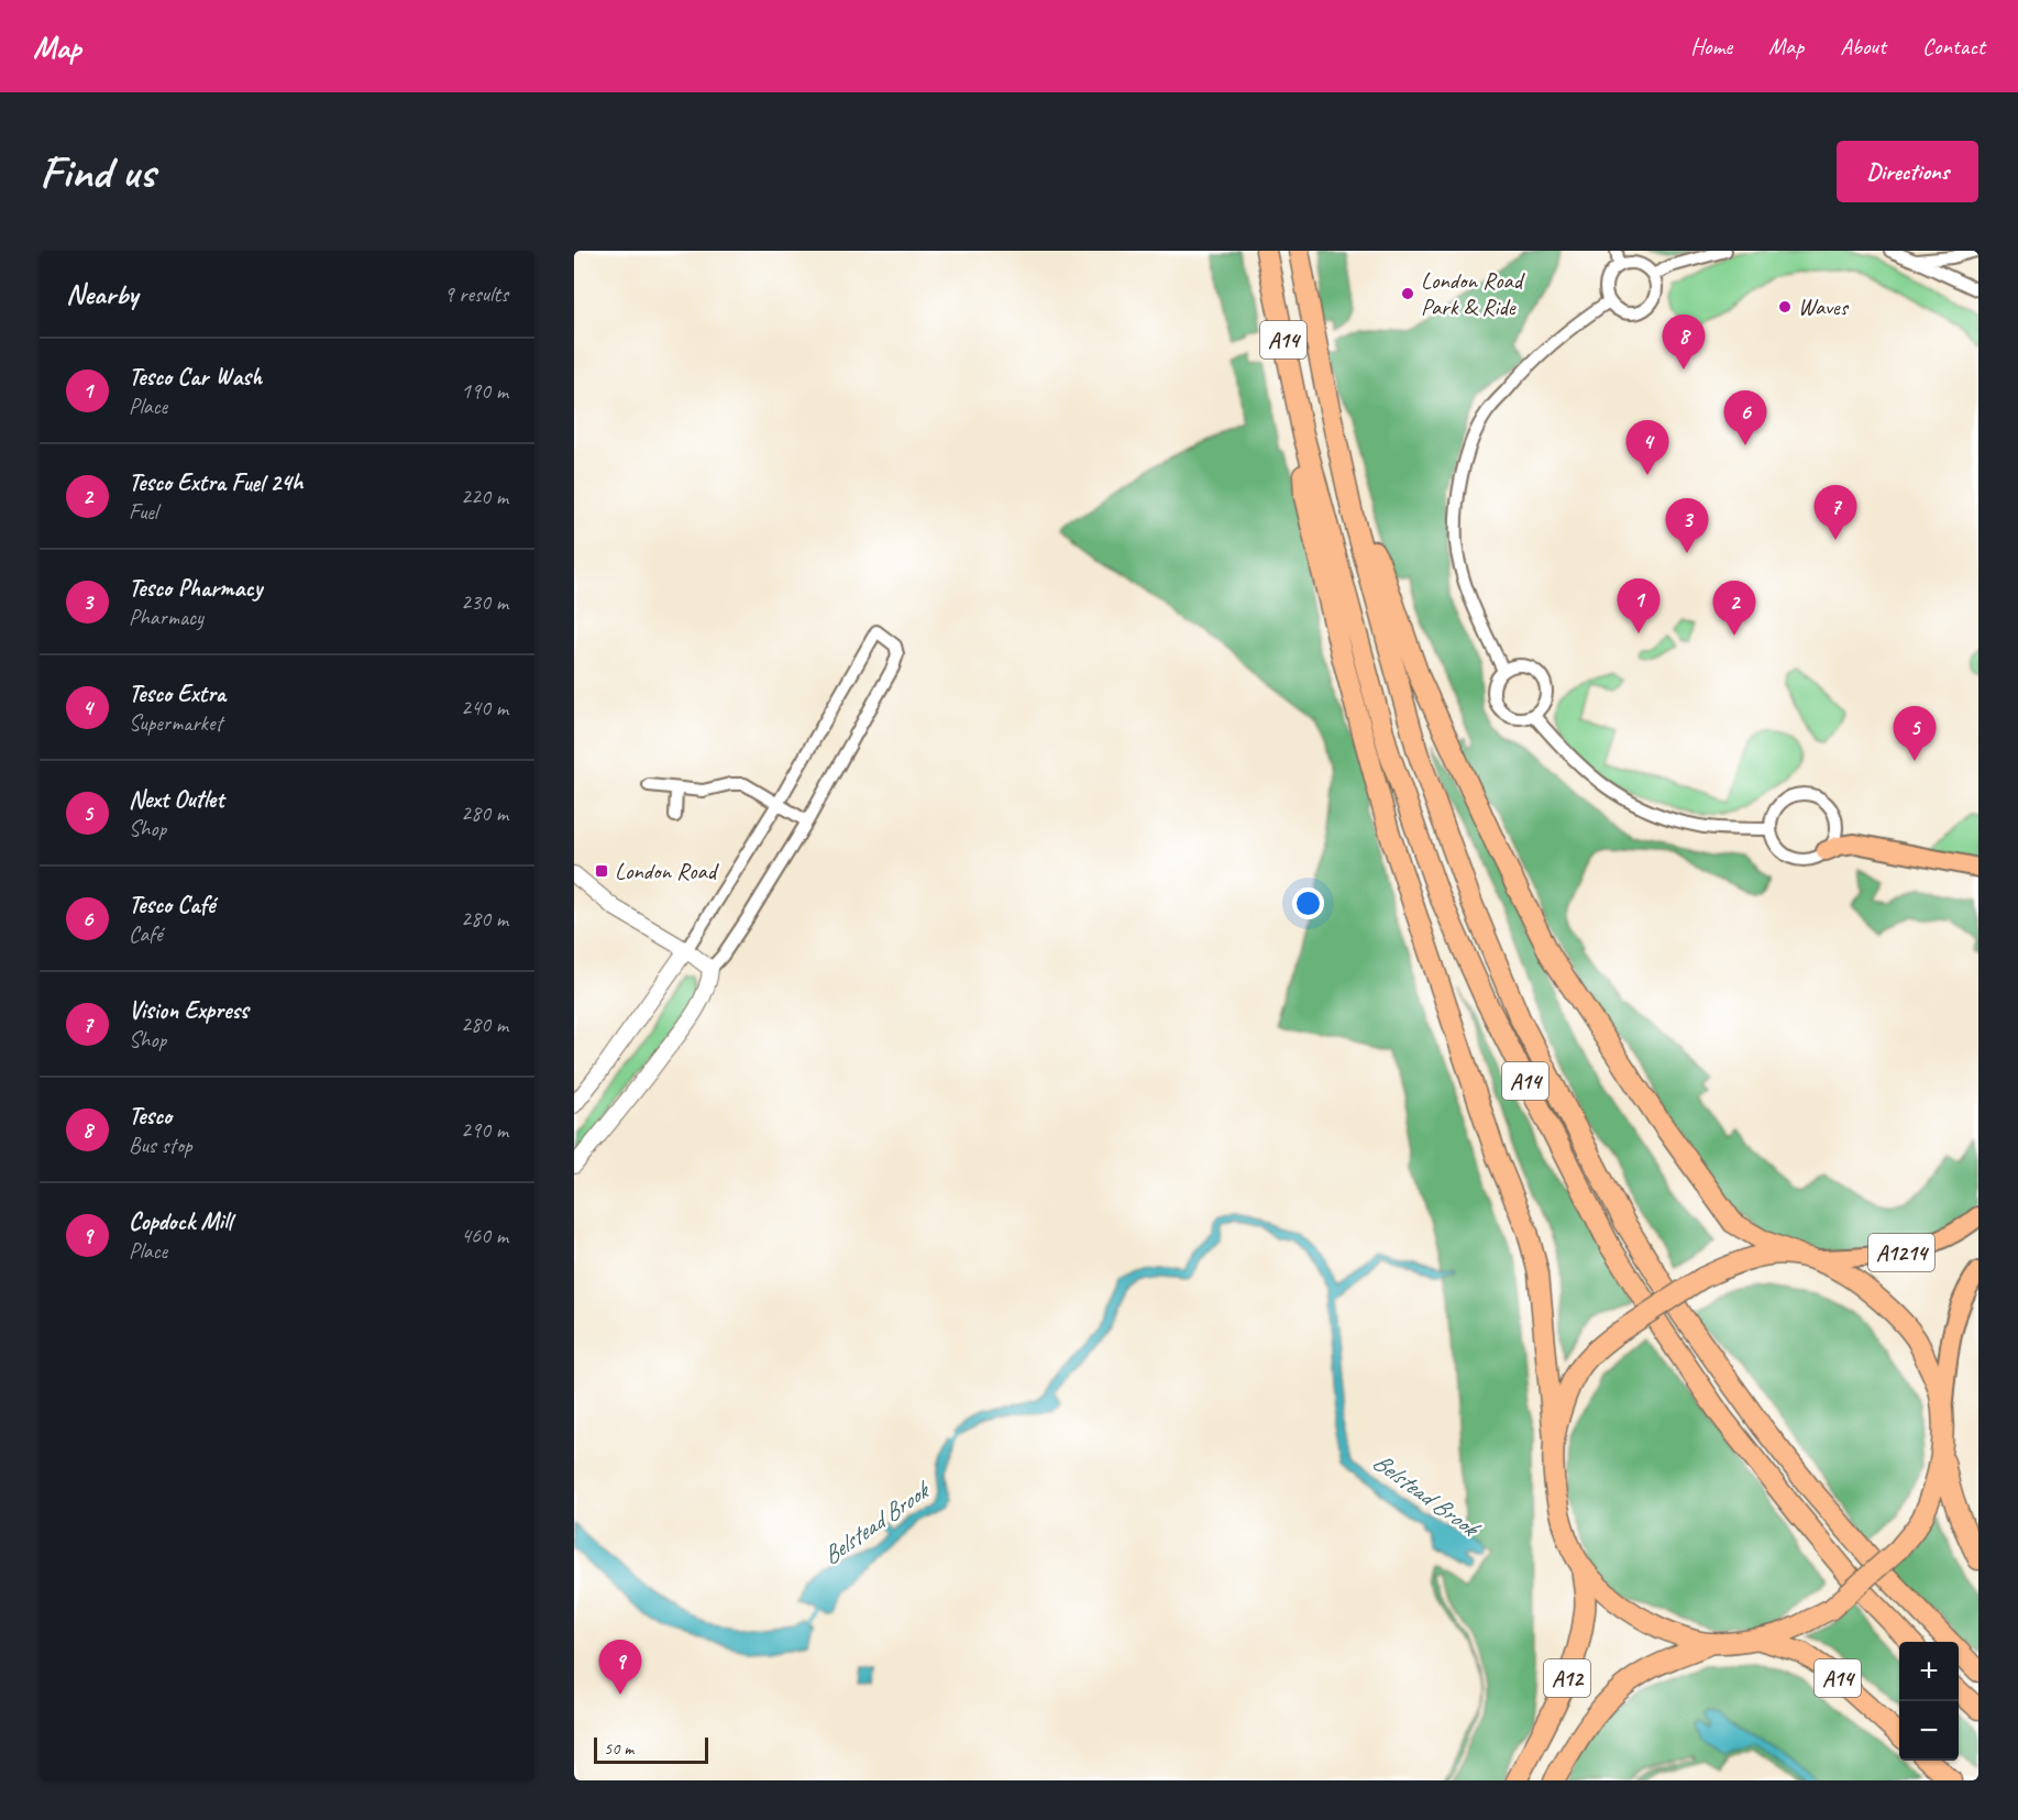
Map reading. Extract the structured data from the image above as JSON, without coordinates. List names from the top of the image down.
{
  "streets": {
    "highway": ["A14", "A12"],
    "main road": ["A1214"]
  },
  "crossings": [
    ["A14", "A1214"]
  ],
  "water": ["Belstead Brook"],
  "places": {
    "other": ["London Road Park & Ride", "Waves"],
    "transit": ["London Road"]
  },
  "scale_bar": "50 m",
  "page": {
    "header": "Map",
    "nav": [
      "Home",
      "Map",
      "About",
      "Contact"
    ],
    "buttons": "Directions",
    "title": "Find us",
    "heading": ["Nearby", "9 results"],
    "pins": [
      "8",
      "6",
      "4",
      "7",
      "3",
      "1",
      "2",
      "5",
      "9"
    ],
    "list": [
      {
        "mark": "1",
        "name": "Tesco Car Wash",
        "note": "Place",
        "value": "190 m"
      },
      {
        "mark": "2",
        "name": "Tesco Extra Fuel 24h",
        "note": "Fuel",
        "value": "220 m"
      },
      {
        "mark": "3",
        "name": "Tesco Pharmacy",
        "note": "Pharmacy",
        "value": "230 m"
      },
      {
        "mark": "4",
        "name": "Tesco Extra",
        "note": "Supermarket",
        "value": "240 m"
      },
      {
        "mark": "5",
        "name": "Next Outlet",
        "note": "Shop",
        "value": "280 m"
      },
      {
        "mark": "6",
        "name": "Tesco Café",
        "note": "Café",
        "value": "280 m"
      },
      {
        "mark": "7",
        "name": "Vision Express",
        "note": "Shop",
        "value": "280 m"
      },
      {
        "mark": "8",
        "name": "Tesco",
        "note": "Bus stop",
        "value": "290 m"
      },
      {
        "mark": "9",
        "name": "Copdock Mill",
        "note": "Place",
        "value": "460 m"
      }
    ],
    "map_buttons": ["+", "−"],
    "scale": "50 m"
  }
}
